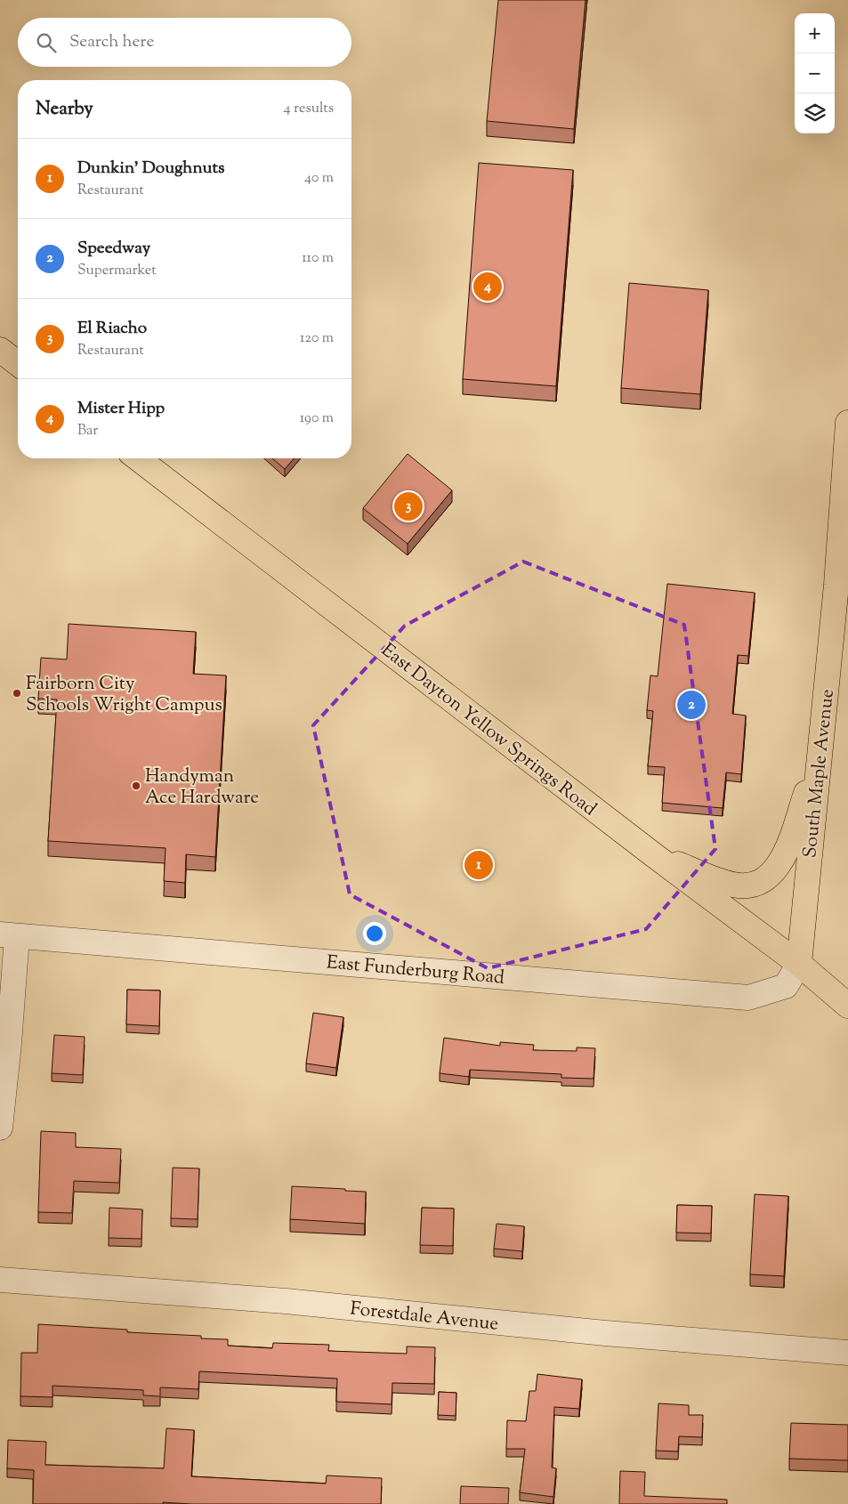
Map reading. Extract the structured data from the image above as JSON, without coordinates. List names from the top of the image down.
{
  "streets": {
    "main road": ["East Dayton Yellow Springs Road", "South Maple Avenue"],
    "street": ["East Funderburg Road", "Forestdale Avenue"]
  },
  "crossings": [
    ["East Dayton Yellow Springs Road", "South Maple Avenue"],
    ["East Dayton Yellow Springs Road", "East Funderburg Road"],
    ["South Maple Avenue", "East Funderburg Road"]
  ],
  "places": ["Fairborn City Schools Wright Campus", "Handyman Ace Hardware"],
  "page": {
    "map_buttons": ["+", "−"],
    "search": "Search here",
    "heading": ["Nearby", "4 results"],
    "list": [
      {
        "mark": "1",
        "name": "Dunkin’ Doughnuts",
        "note": "Restaurant",
        "value": "40 m"
      },
      {
        "mark": "2",
        "name": "Speedway",
        "note": "Supermarket",
        "value": "110 m"
      },
      {
        "mark": "3",
        "name": "El Riacho",
        "note": "Restaurant",
        "value": "120 m"
      },
      {
        "mark": "4",
        "name": "Mister Hipp",
        "note": "Bar",
        "value": "190 m"
      }
    ],
    "pins": [
      "4",
      "3",
      "2",
      "1"
    ]
  }
}
